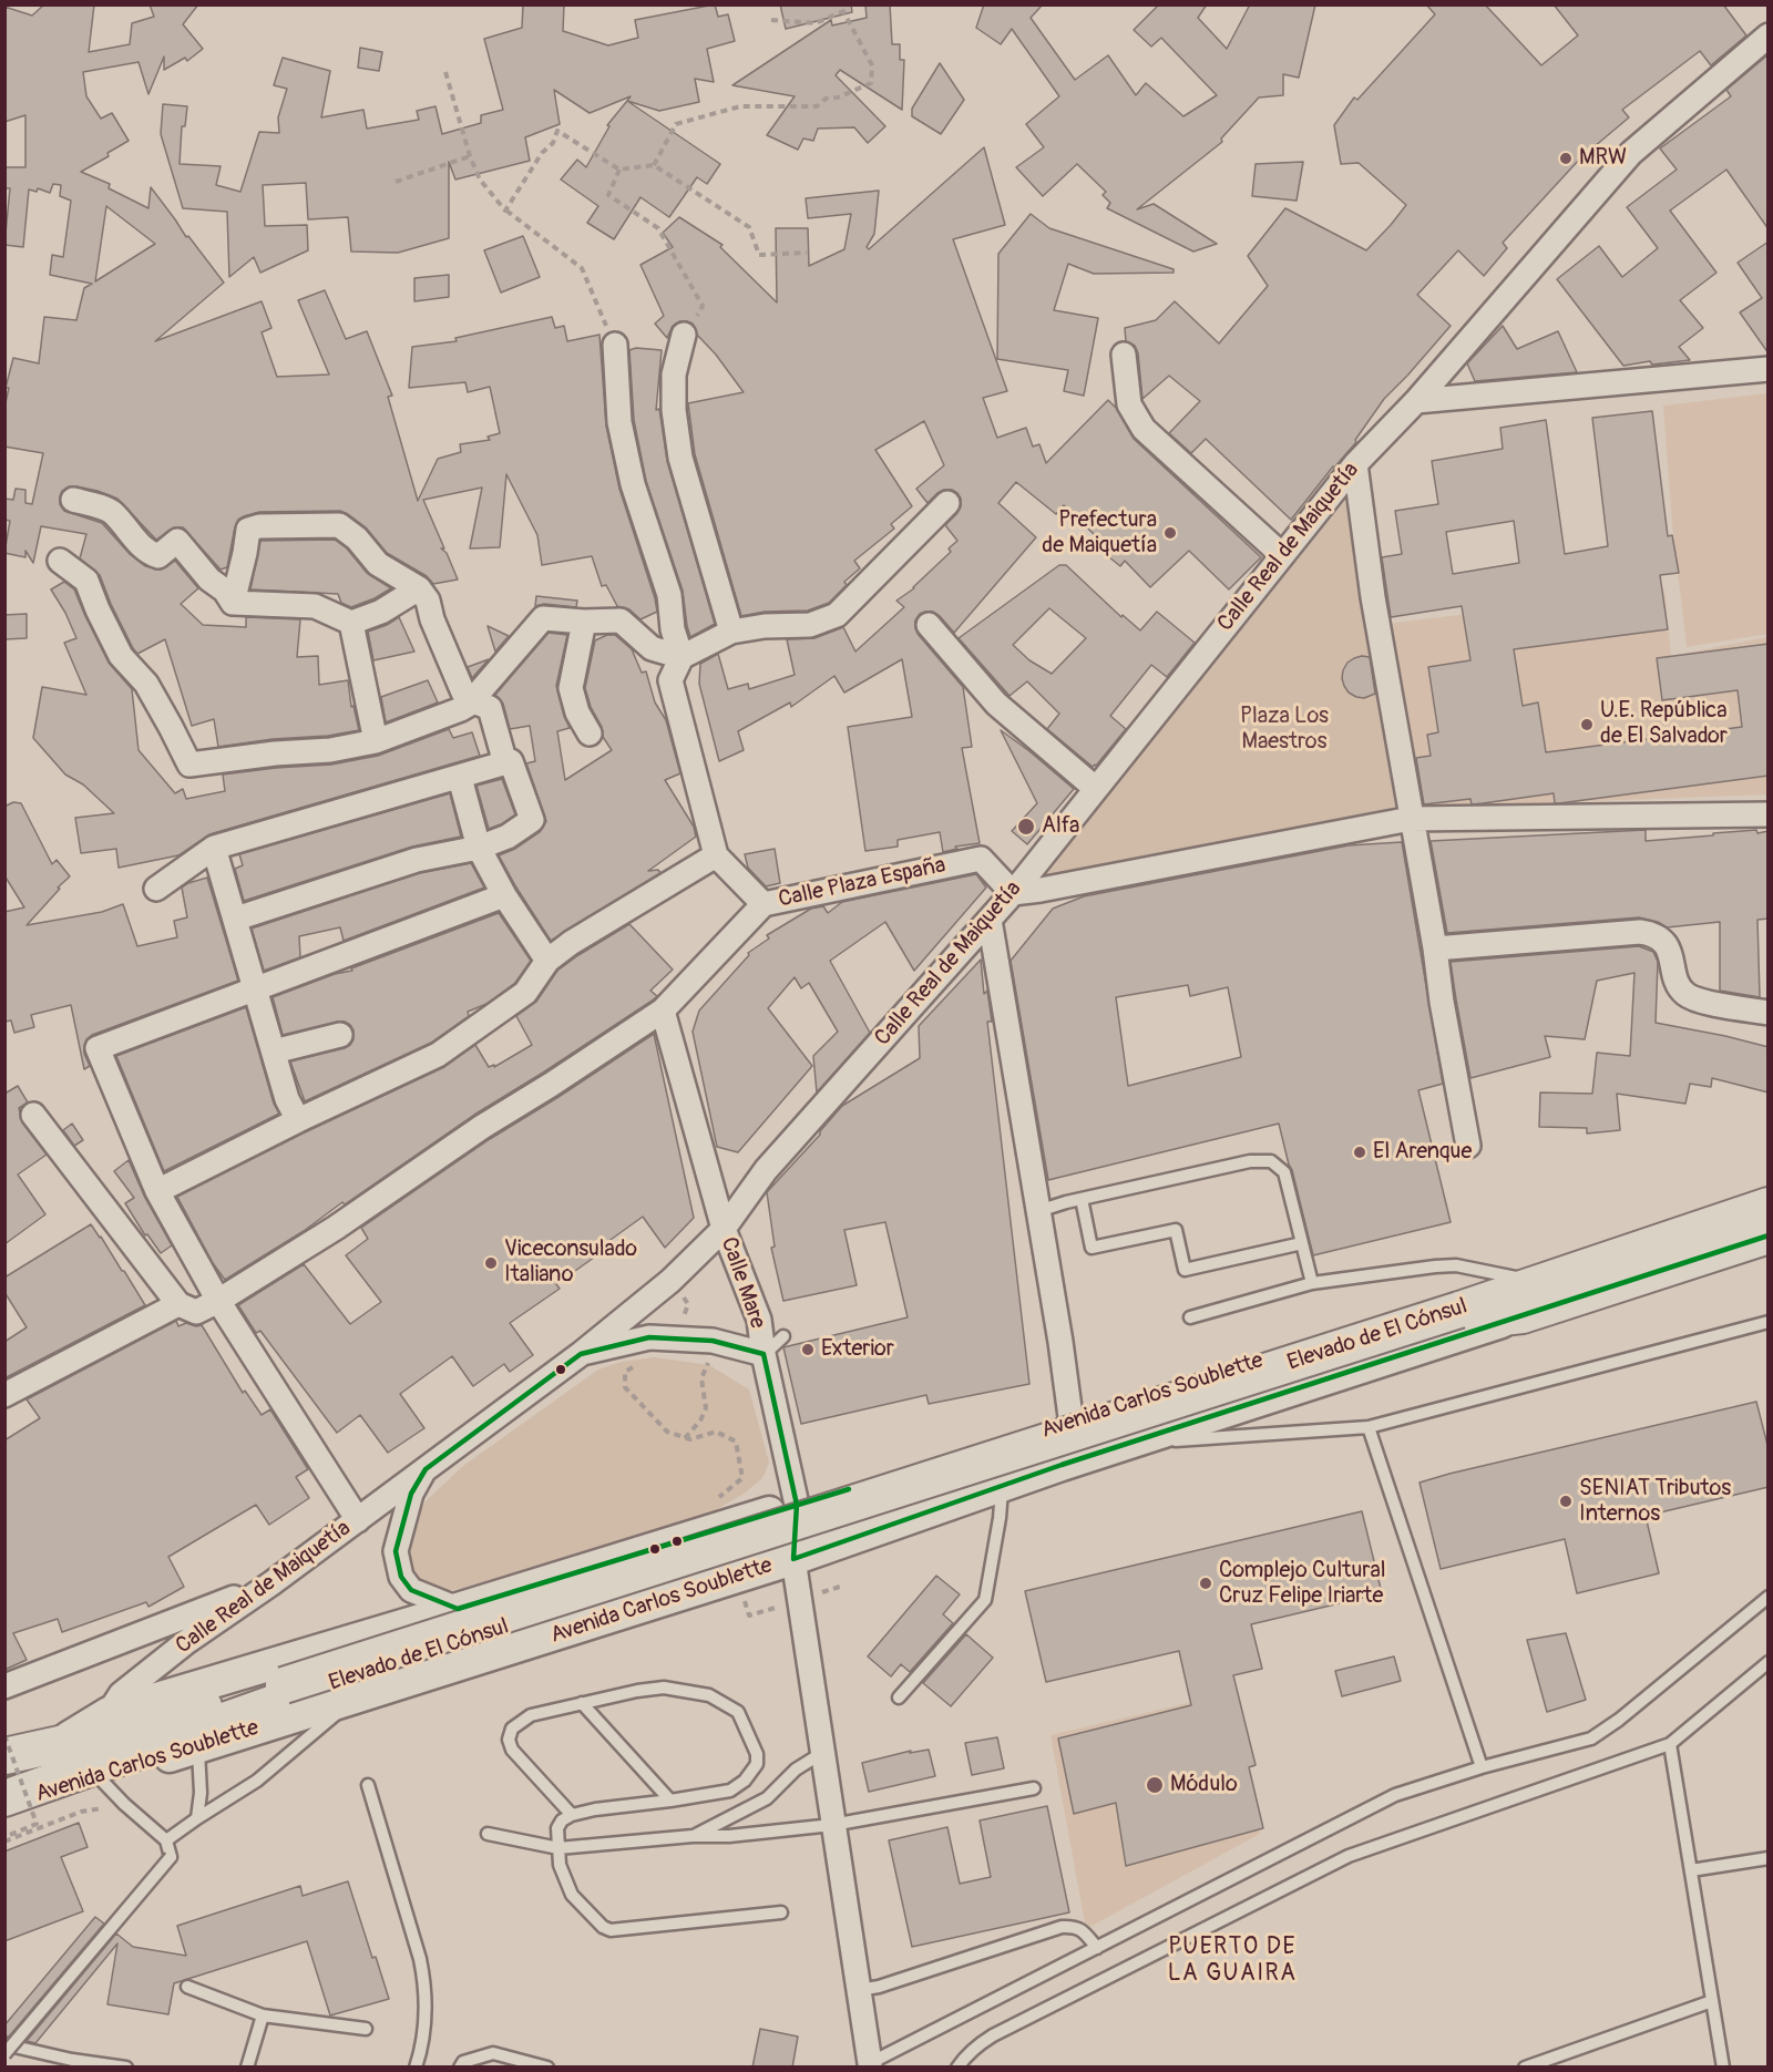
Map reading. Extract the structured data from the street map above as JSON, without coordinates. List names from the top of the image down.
{
  "streets": {
    "main road": ["Elevado de El Cónsul", "Avenida Carlos Soublette"],
    "street": ["Calle Real de Maiquetía", "Calle Plaza España", "Calle Mare"]
  },
  "crossings": [
    ["Calle Real de Maiquetía", "Calle Plaza España"],
    ["Calle Real de Maiquetía", "Calle Mare"],
    ["Calle Real de Maiquetía", "Avenida Carlos Soublette"],
    ["Calle Plaza España", "Calle Mare"],
    ["Calle Mare", "Avenida Carlos Soublette"],
    ["Elevado de El Cónsul", "Avenida Carlos Soublette"]
  ],
  "districts": ["PUERTO DE LA GUAIRA"],
  "parks": ["Plaza Los Maestros"],
  "places": [
    "MRW",
    "Prefectura de Maiquetía",
    "U.E. República de El Salvador",
    "Alfa",
    "El Arenque",
    "Viceconsulado Italiano",
    "Exterior",
    "SENIAT Tributos Internos",
    "Complejo Cultural Cruz Felipe Iriarte",
    "Módulo"
  ]
}
